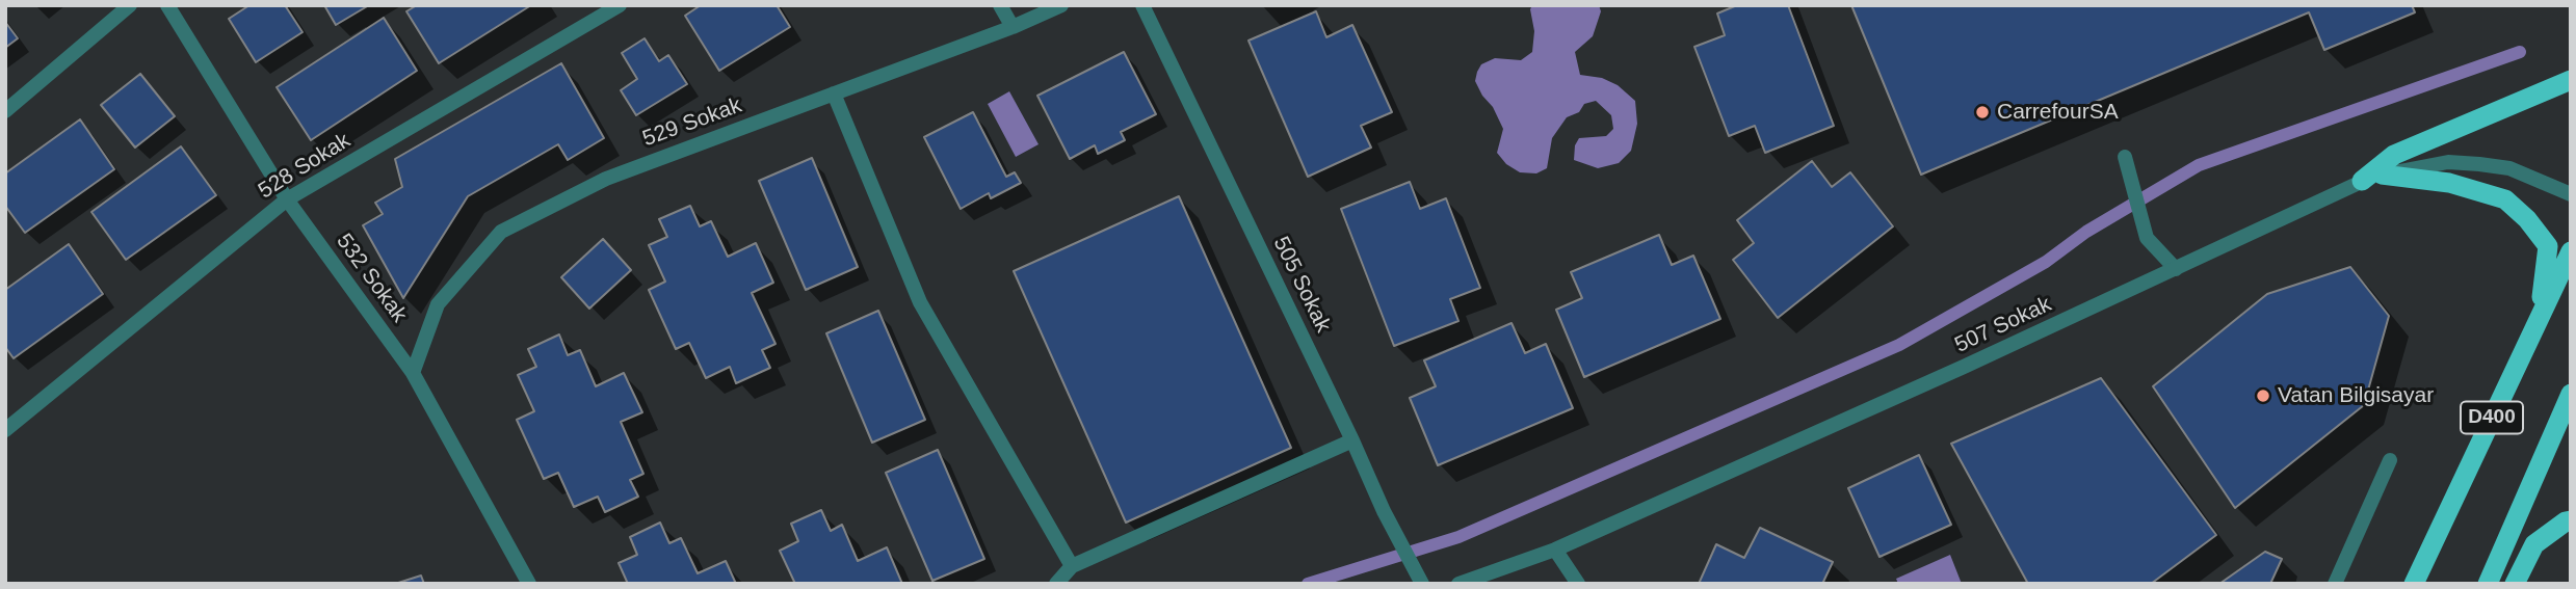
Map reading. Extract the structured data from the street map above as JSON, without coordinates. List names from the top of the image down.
{
  "streets": {
    "highway": ["D400"],
    "street": [
      "529 Sokak",
      "528 Sokak",
      "532 Sokak",
      "505 Sokak",
      "507 Sokak"
    ]
  },
  "crossings": [
    ["529 Sokak", "532 Sokak"],
    ["528 Sokak", "532 Sokak"]
  ],
  "places": ["CarrefourSA", "Vatan Bilgisayar"]
}
